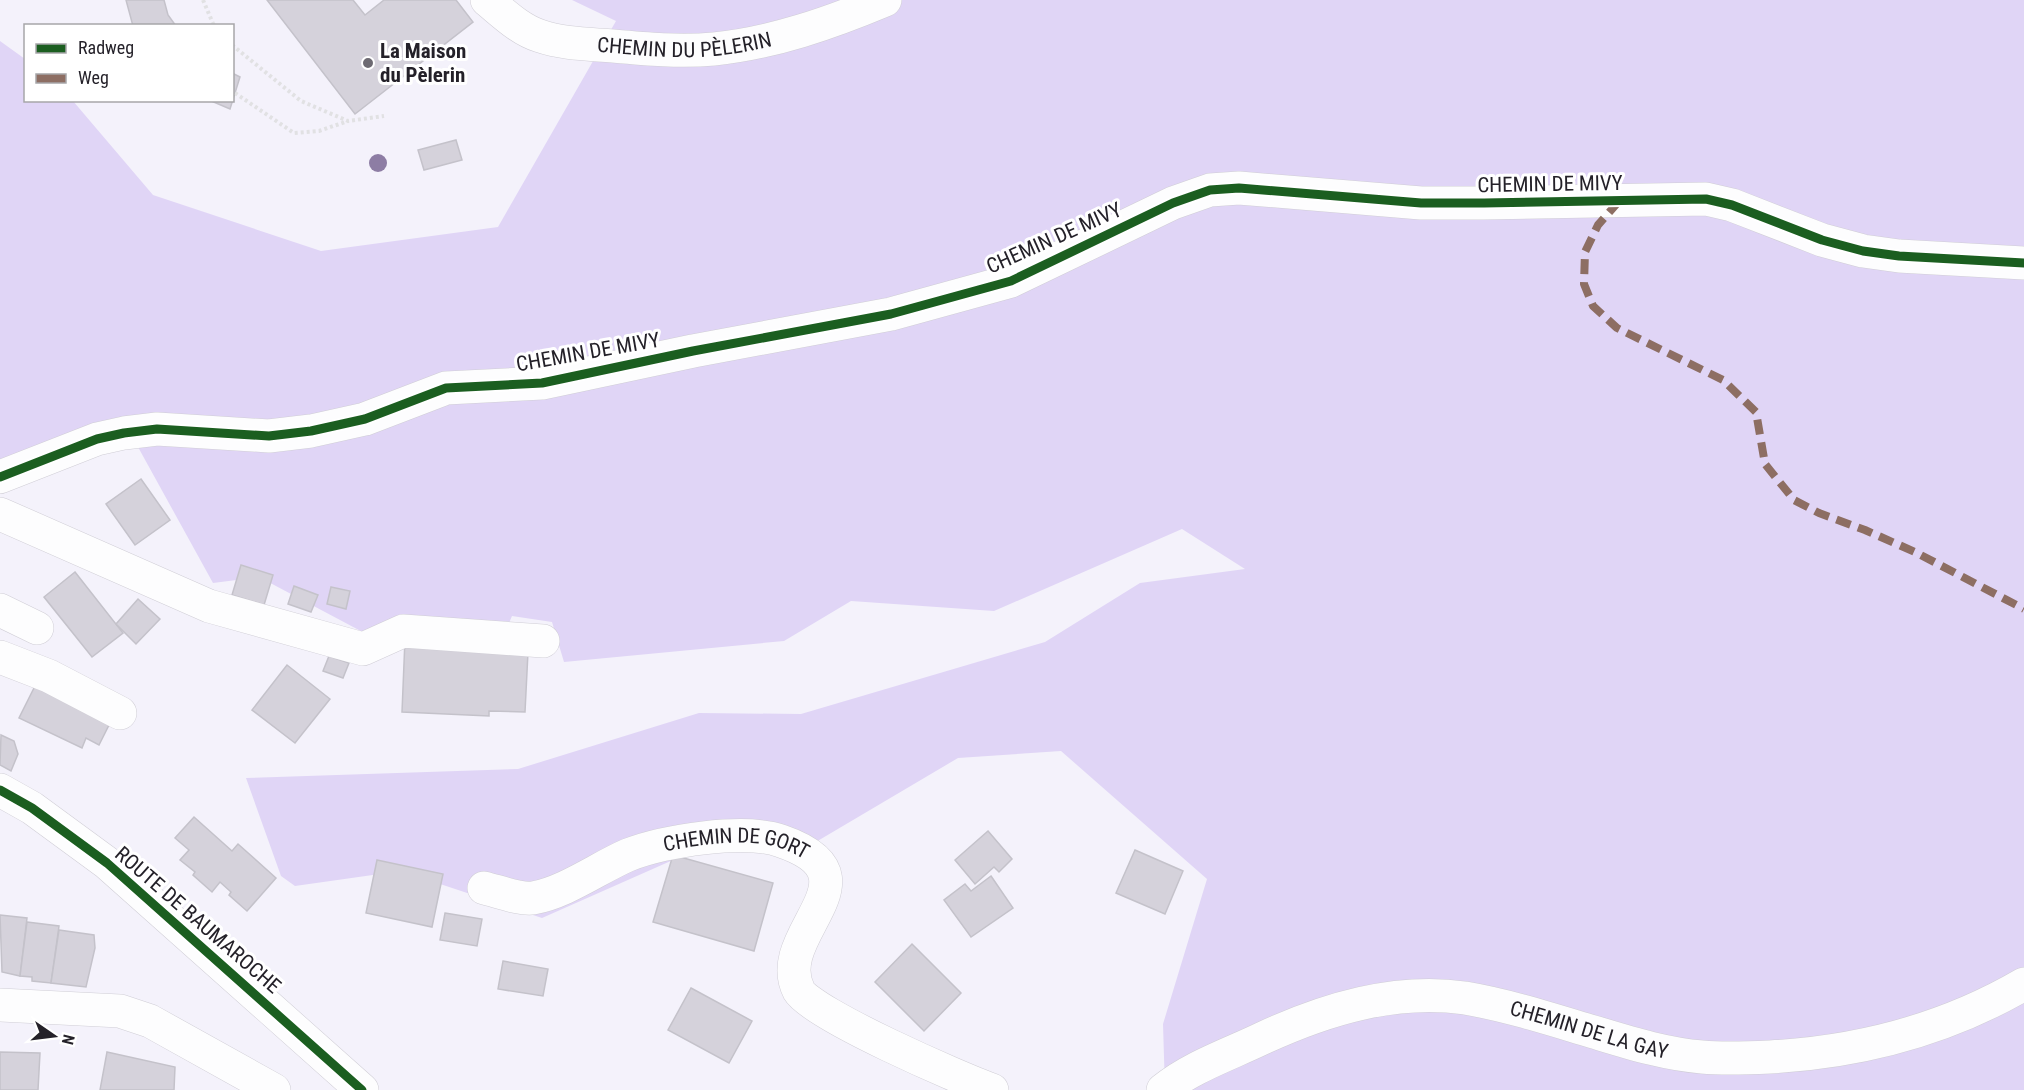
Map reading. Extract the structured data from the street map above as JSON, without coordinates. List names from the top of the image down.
{
  "streets": {
    "street": [
      "CHEMIN DU PÈLERIN",
      "CHEMIN DE MIVY",
      "CHEMIN DE GORT",
      "ROUTE DE BAUMAROCHE",
      "CHEMIN DE LA GAY"
    ]
  },
  "places": ["La Maison du Pèlerin"],
  "legend": ["Radweg", "Weg"],
  "north": "right"
}
